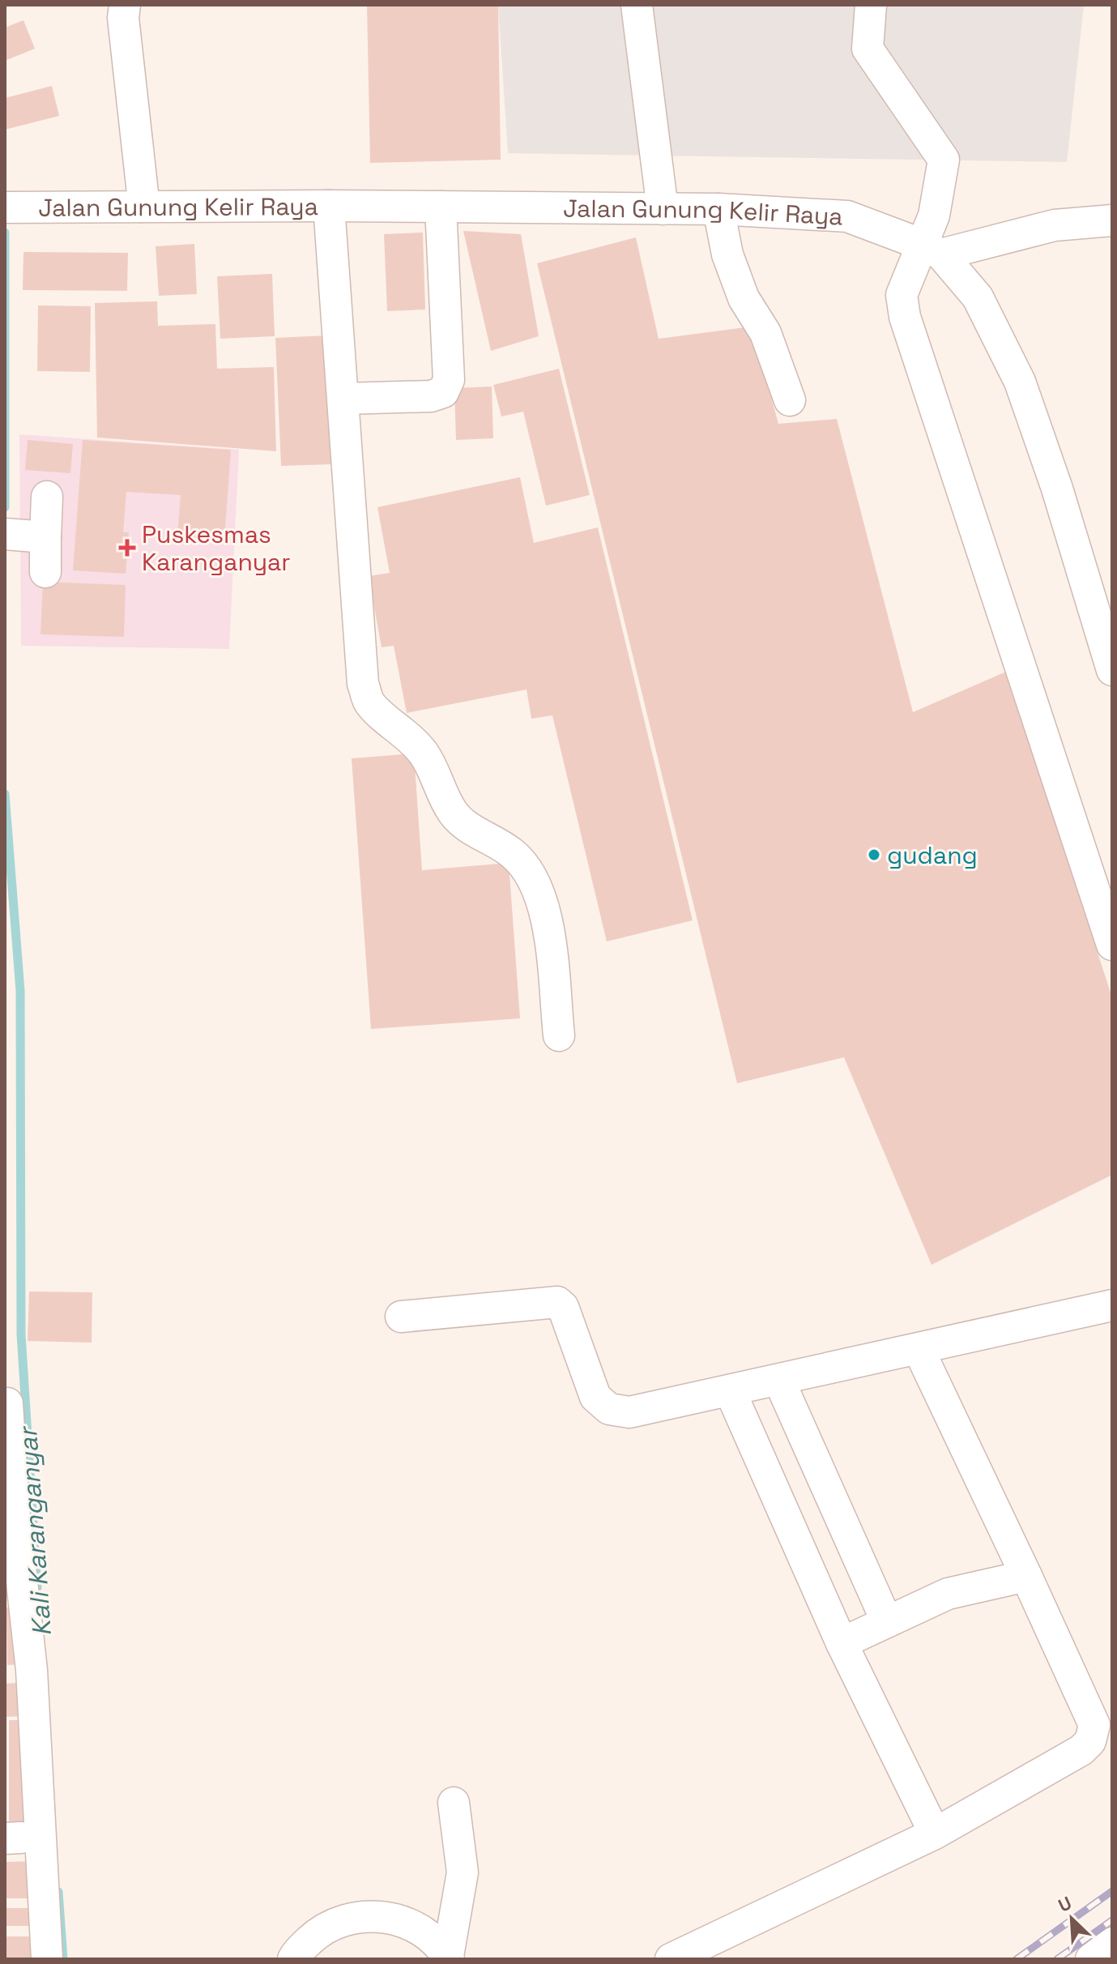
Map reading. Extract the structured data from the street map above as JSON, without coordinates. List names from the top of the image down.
{
  "streets": {
    "street": ["Jalan Gunung Kelir Raya"]
  },
  "water": ["Kali Karanganyar"],
  "places": {
    "health": ["Puskesmas Karanganyar"],
    "other": ["gudang"]
  },
  "north": "top left"
}
